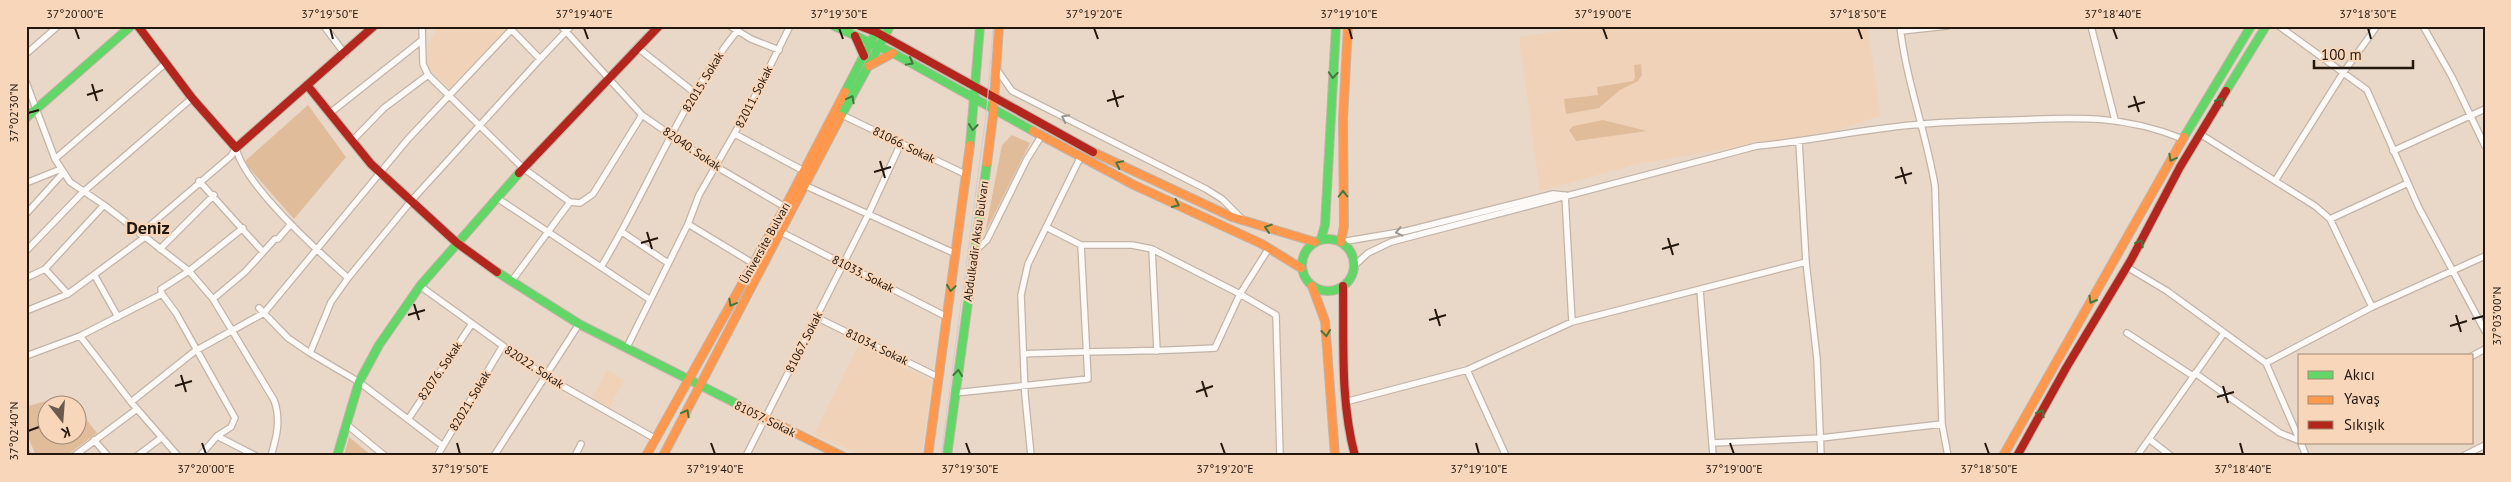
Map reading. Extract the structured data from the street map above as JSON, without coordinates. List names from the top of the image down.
{
  "streets": {
    "main road": ["Abdulkadir Aksu Bulvarı", "Üniversite Bulvarı", "81057. Sokak"],
    "street": [
      "82015. Sokak",
      "82011. Sokak",
      "81066. Sokak",
      "82040. Sokak",
      "81033. Sokak",
      "81067. Sokak",
      "81034. Sokak",
      "82022. Sokak",
      "82076. Sokak",
      "82021. Sokak"
    ]
  },
  "crossings": [
    ["82015. Sokak", "82040. Sokak"],
    ["82011. Sokak", "82040. Sokak"],
    ["82011. Sokak", "81057. Sokak"],
    ["81066. Sokak", "Üniversite Bulvarı"],
    ["81066. Sokak", "81067. Sokak"],
    ["82040. Sokak", "Üniversite Bulvarı"],
    ["Üniversite Bulvarı", "81033. Sokak"],
    ["Üniversite Bulvarı", "82022. Sokak"],
    ["Üniversite Bulvarı", "81057. Sokak"],
    ["81033. Sokak", "81067. Sokak"],
    ["81067. Sokak", "81034. Sokak"],
    ["81067. Sokak", "81057. Sokak"],
    ["82022. Sokak", "82076. Sokak"],
    ["82022. Sokak", "82021. Sokak"]
  ],
  "districts": ["Deniz"],
  "legend": ["Akıcı", "Yavaş", "Sıkışık"],
  "scale_bar": "100 m",
  "north": "bottom",
  "coordinates": [
    "37°20'00\"E",
    "37°19'50\"E",
    "37°19'40\"E",
    "37°19'30\"E",
    "37°19'20\"E",
    "37°19'10\"E",
    "37°19'00\"E",
    "37°18'50\"E",
    "37°18'40\"E",
    "37°18'30\"E",
    "37°02'30\"N",
    "37°03'00\"N",
    "37°02'40\"N"
  ]
}
